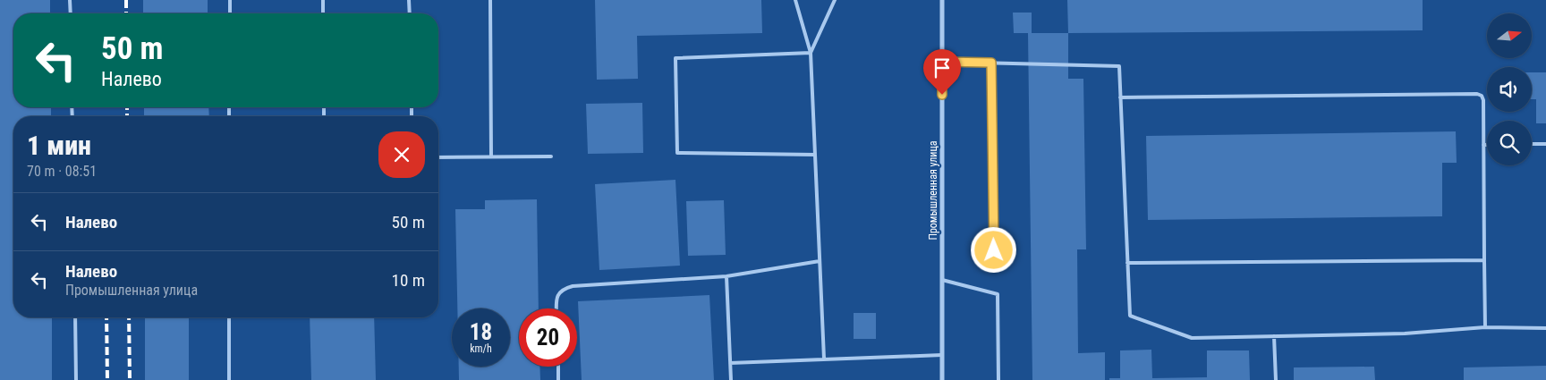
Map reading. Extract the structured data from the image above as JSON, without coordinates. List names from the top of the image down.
{
  "streets": {
    "street": ["Промышленная улица"]
  },
  "north": "right",
  "page": {
    "turn": ["50 m", "Налево"],
    "heading": ["1 мин", "70 m · 08:51"],
    "list": [
      {
        "name": "Налево",
        "value": "50 m"
      },
      {
        "name": "Налево",
        "note": "Промышленная улица",
        "value": "10 m"
      }
    ],
    "speed": "18 km/h",
    "limit": "20"
  }
}
